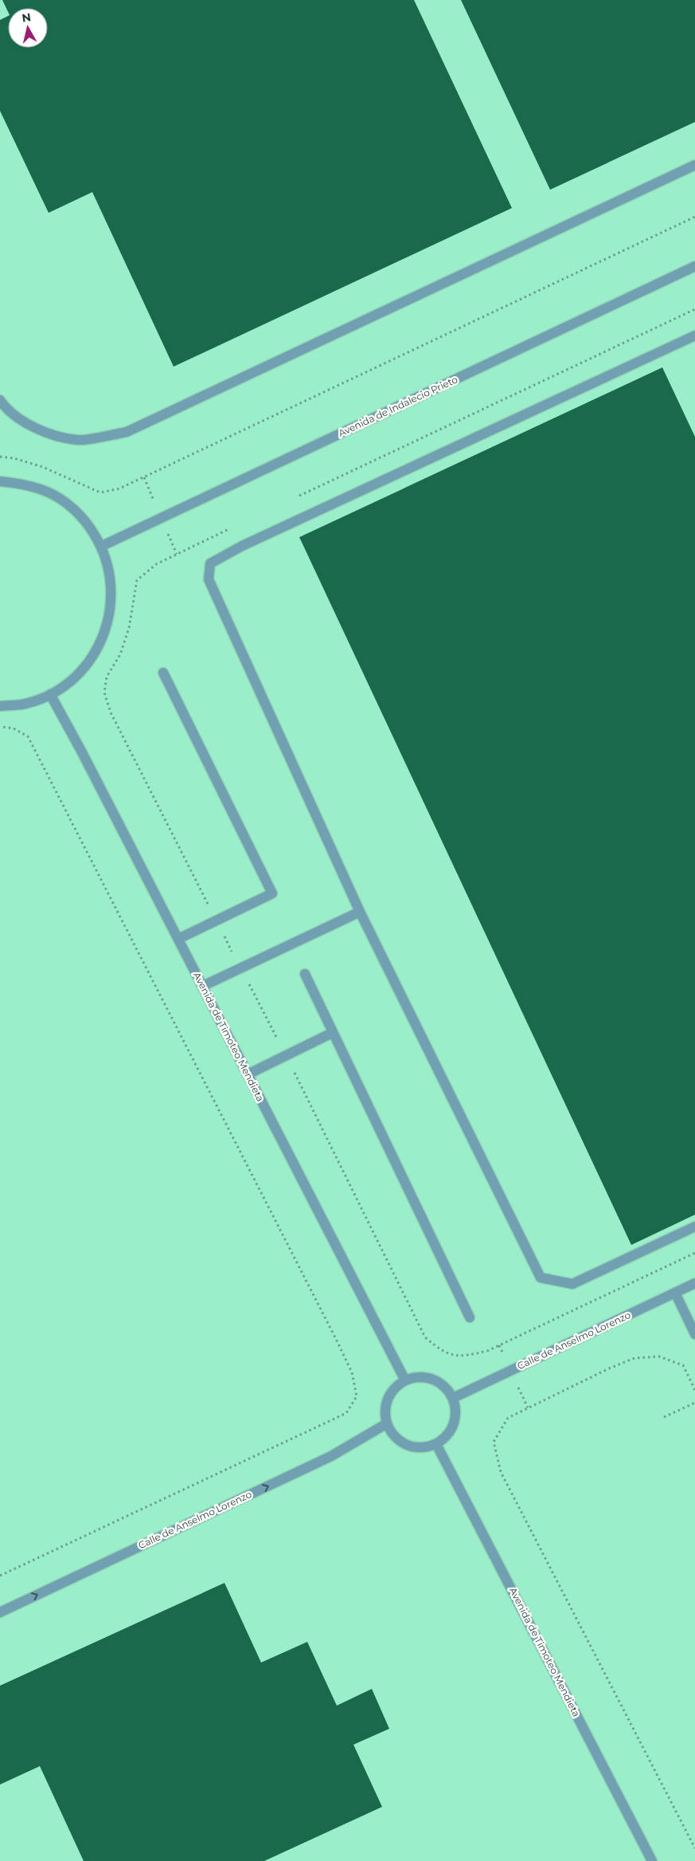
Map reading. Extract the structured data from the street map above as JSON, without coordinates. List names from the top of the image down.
{
  "streets": {
    "street": ["Avenida de Indalecio Prieto", "Avenida de Timoteo Mendieta", "Calle de Anselmo Lorenzo"]
  },
  "crossings": [
    ["Avenida de Timoteo Mendieta", "Calle de Anselmo Lorenzo"]
  ],
  "one_way": ["Calle de Anselmo Lorenzo"],
  "north": "top"
}
